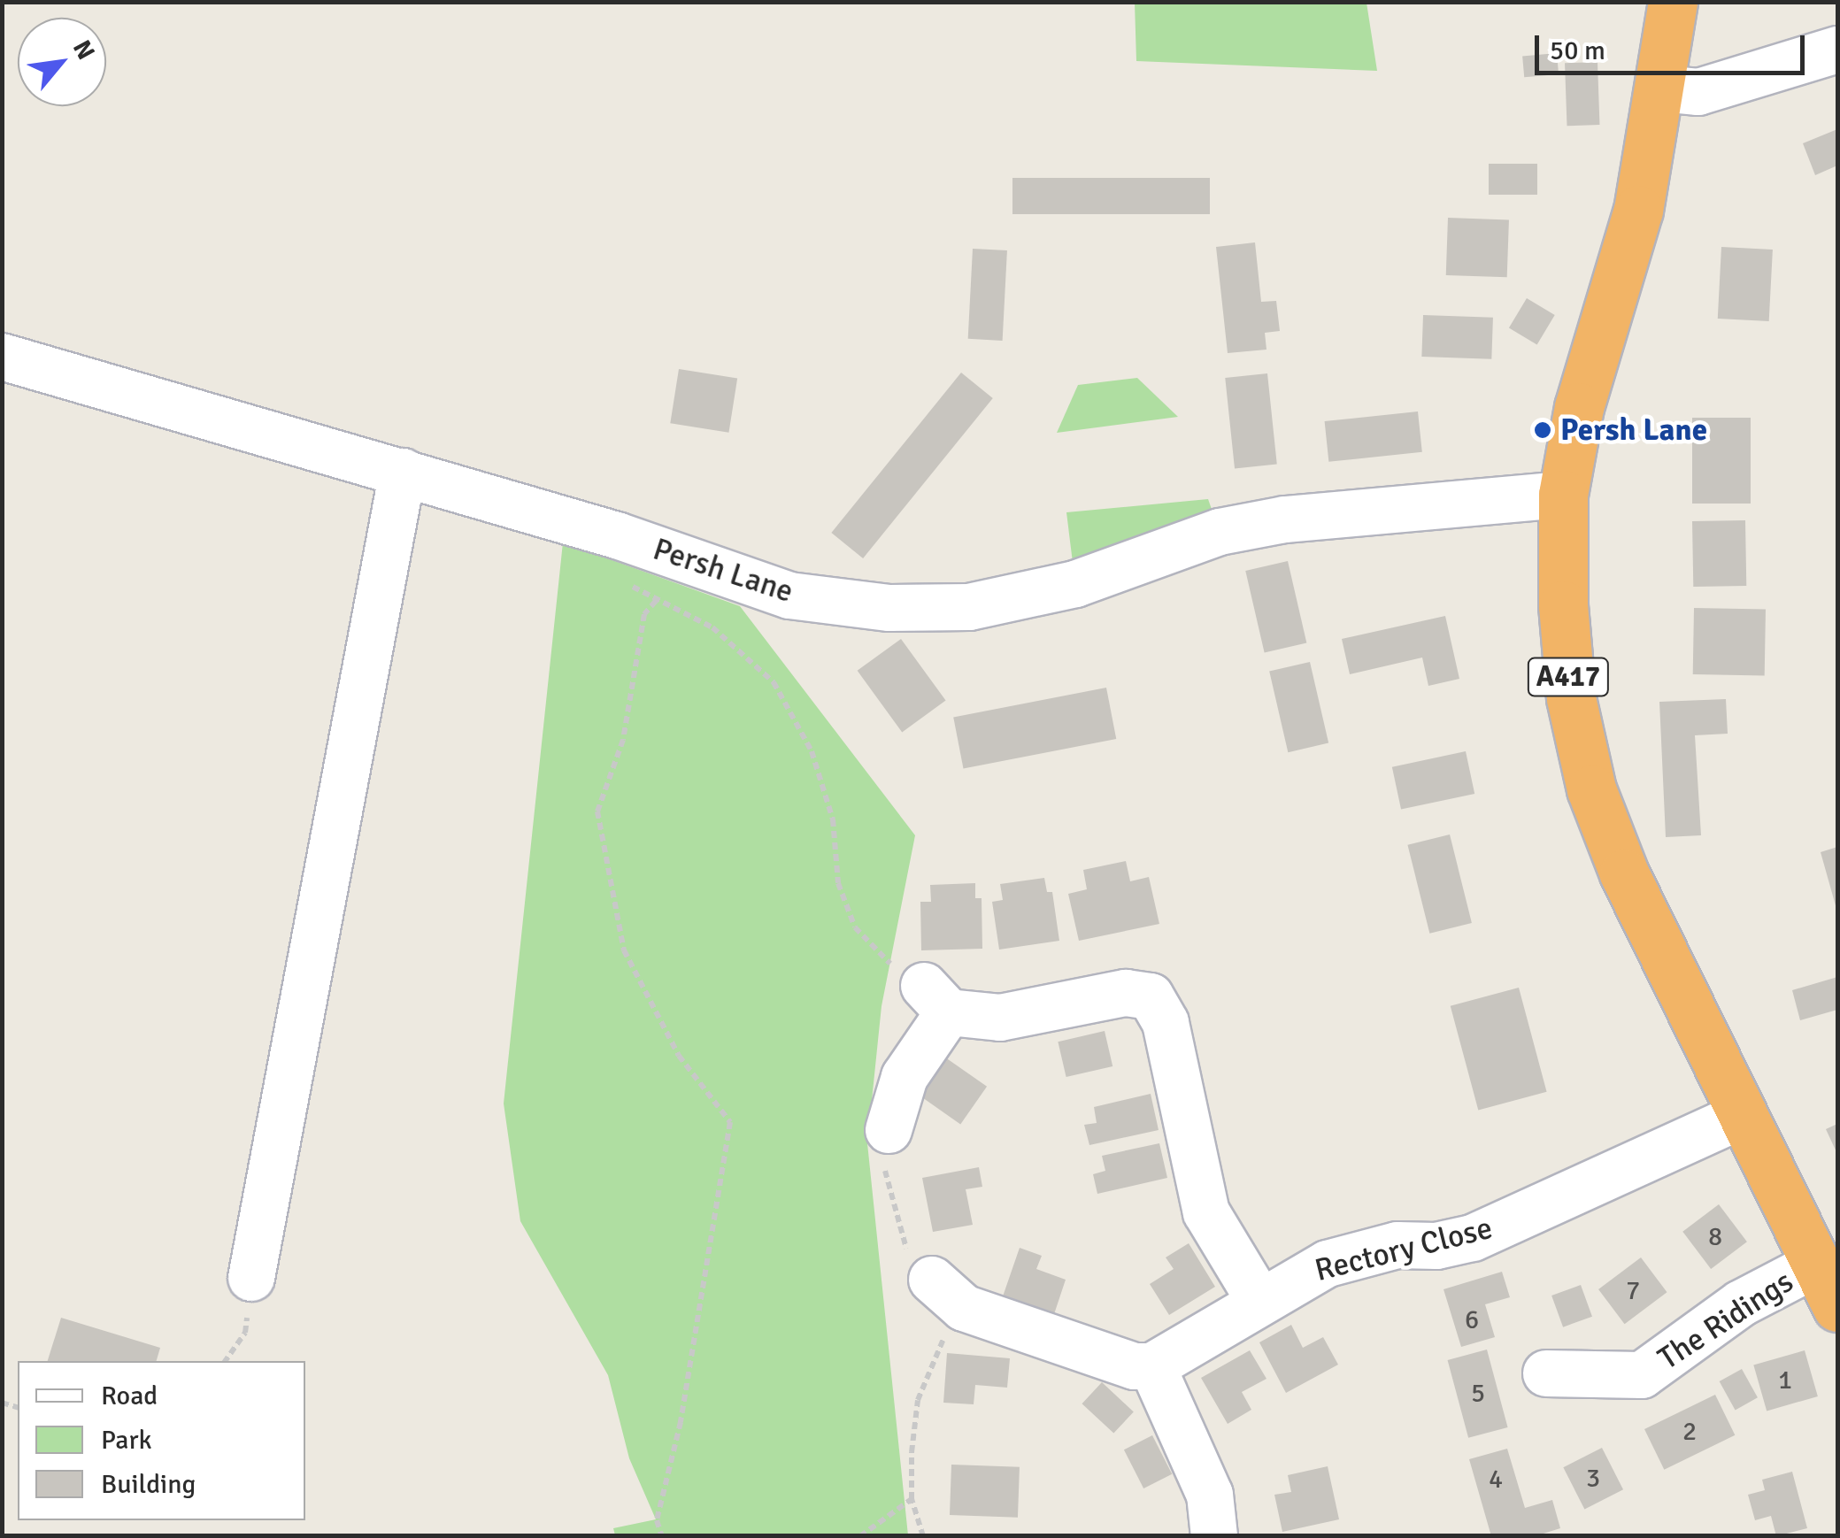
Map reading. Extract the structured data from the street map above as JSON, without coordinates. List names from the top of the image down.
{
  "streets": {
    "highway": ["A417"],
    "street": ["Persh Lane", "Rectory Close", "The Ridings"]
  },
  "crossings": [
    ["Persh Lane", "A417"],
    ["A417", "Rectory Close"],
    ["A417", "The Ridings"]
  ],
  "places": ["Persh Lane"],
  "house_numbers": [
    "8",
    "7",
    "6",
    "1",
    "5",
    "2",
    "3",
    "4"
  ],
  "legend": ["Road", "Park", "Building"],
  "scale_bar": "50 m",
  "north": "top right"
}
